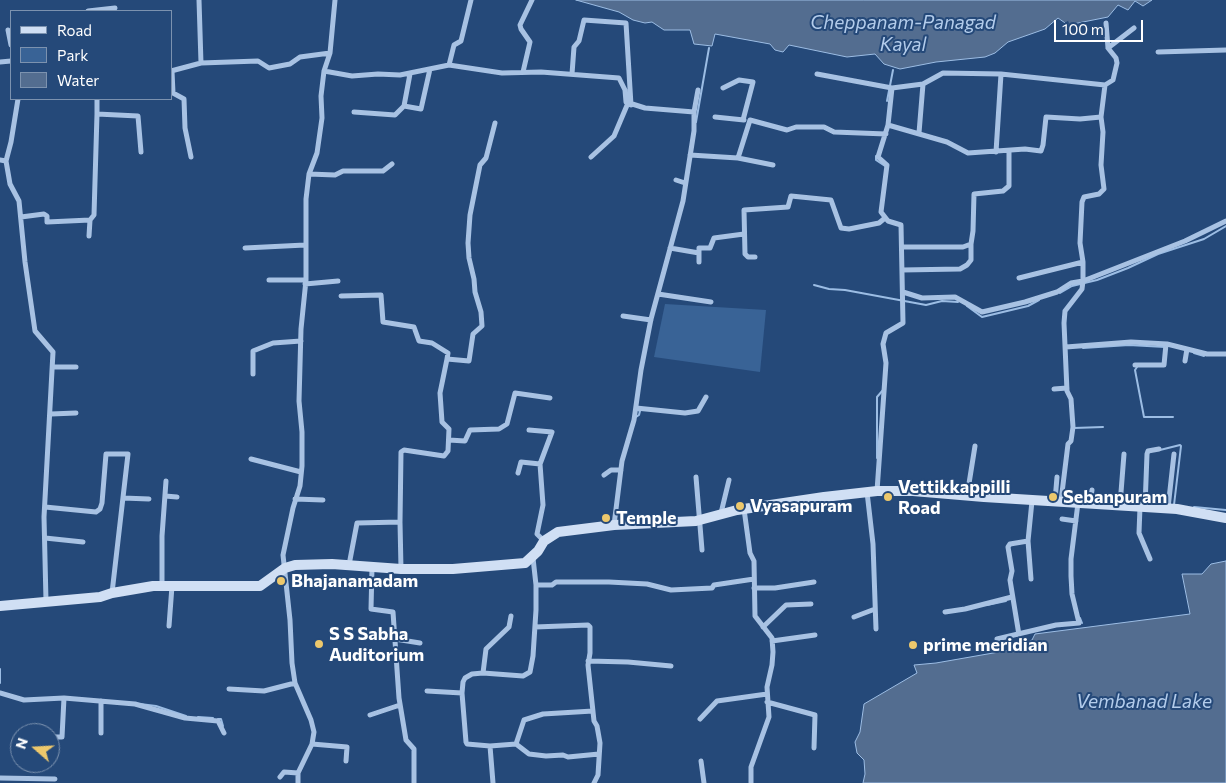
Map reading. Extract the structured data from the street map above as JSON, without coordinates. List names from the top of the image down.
{
  "water": ["Cheppanam-Panagad Kayal", "Vembanad Lake"],
  "places": [
    "Vettikkappilli Road",
    "Sebanpuram",
    "Vyasapuram",
    "Temple",
    "Bhajanamadam",
    "S S Sabha Auditorium",
    "prime meridian"
  ],
  "legend": ["Road", "Park", "Water"],
  "scale_bar": "100 m",
  "north": "left"
}
